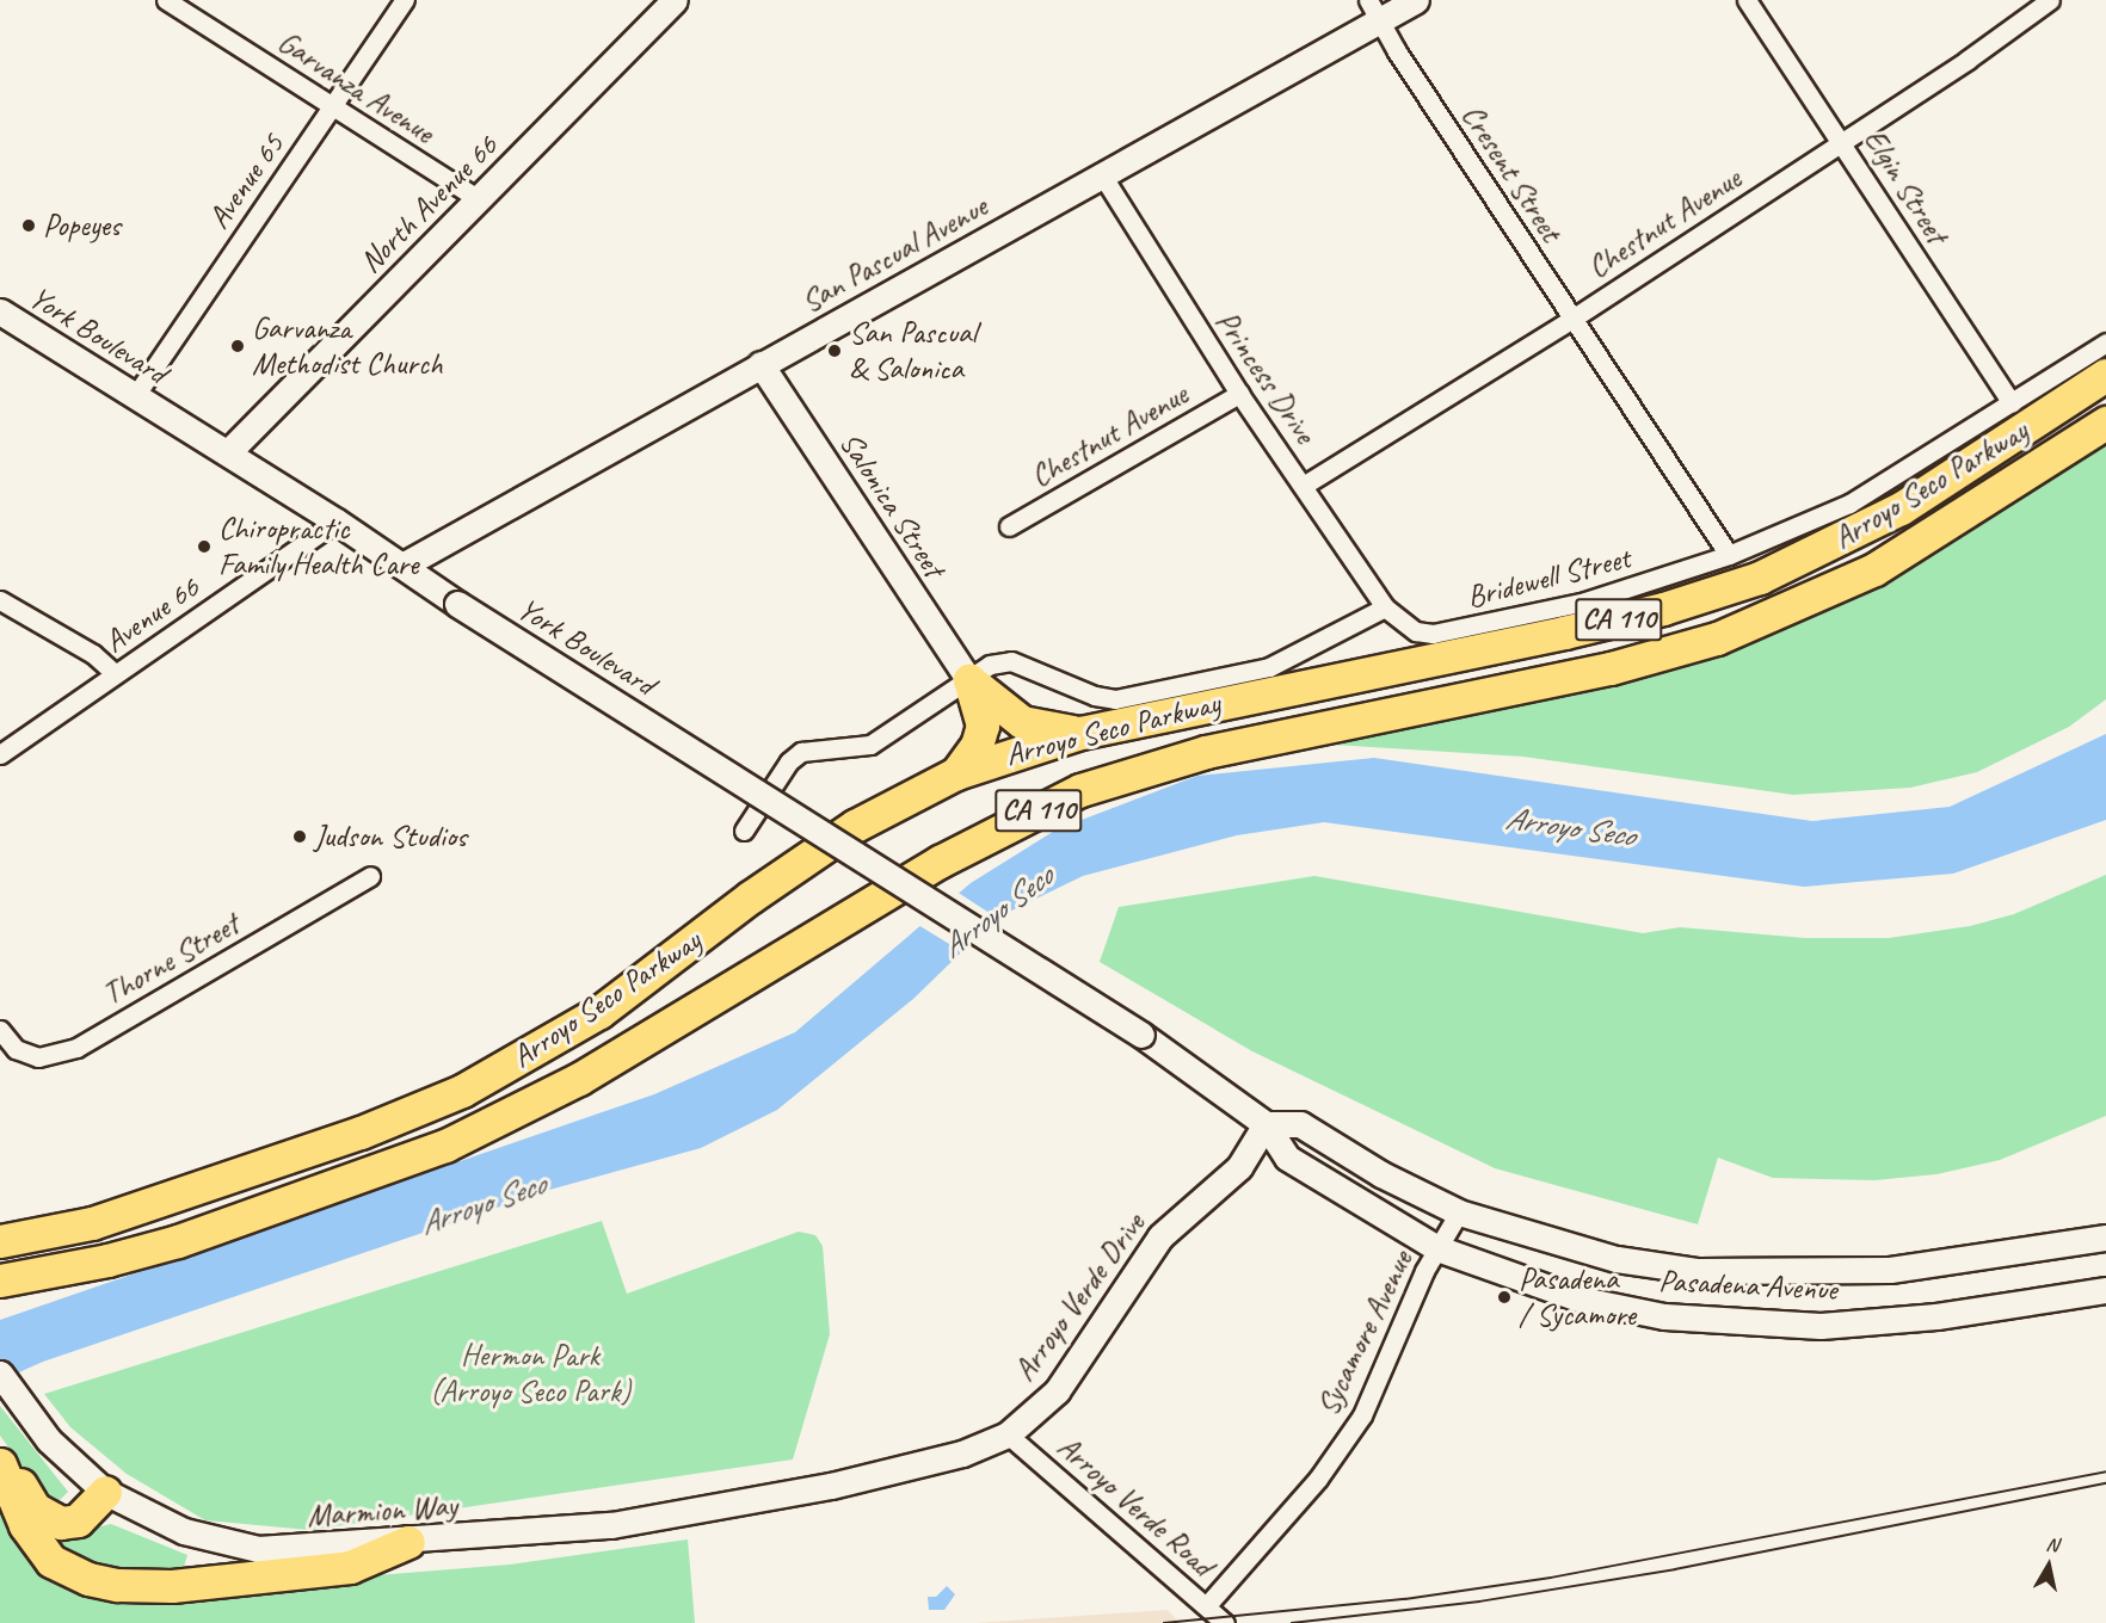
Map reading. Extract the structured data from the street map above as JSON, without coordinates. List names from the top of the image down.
{
  "streets": {
    "highway": ["Arroyo Seco Parkway", "CA 110"],
    "main road": [
      "North Avenue 66",
      "San Pascual Avenue",
      "York Boulevard",
      "Salonica Street",
      "Pasadena Avenue",
      "Arroyo Verde Drive",
      "Marmion Way"
    ],
    "street": [
      "Garvanza Avenue",
      "Cresent Street",
      "Avenue 65",
      "Elgin Street",
      "Chestnut Avenue",
      "Princess Drive",
      "Bridewell Street",
      "Avenue 66",
      "Thorne Street",
      "Sycamore Avenue",
      "Arroyo Verde Road"
    ]
  },
  "crossings": [
    ["Garvanza Avenue", "Avenue 65"],
    ["Garvanza Avenue", "North Avenue 66"],
    ["Cresent Street", "Chestnut Avenue"],
    ["Cresent Street", "San Pascual Avenue"],
    ["Cresent Street", "Bridewell Street"],
    ["Avenue 65", "York Boulevard"],
    ["Elgin Street", "Chestnut Avenue"],
    ["Elgin Street", "Bridewell Street"],
    ["North Avenue 66", "York Boulevard"],
    ["Chestnut Avenue", "Princess Drive"],
    ["San Pascual Avenue", "York Boulevard"],
    ["San Pascual Avenue", "Princess Drive"],
    ["San Pascual Avenue", "Salonica Street"],
    ["York Boulevard", "Avenue 66"],
    ["York Boulevard", "Pasadena Avenue"],
    ["Princess Drive", "Bridewell Street"],
    ["Pasadena Avenue", "Arroyo Verde Drive"],
    ["Pasadena Avenue", "Sycamore Avenue"],
    ["Arroyo Verde Drive", "Arroyo Verde Road"],
    ["Arroyo Verde Drive", "Marmion Way"],
    ["Sycamore Avenue", "Arroyo Verde Road"]
  ],
  "water": ["Arroyo Seco"],
  "parks": ["Hermon Park (Arroyo Seco Park)"],
  "places": [
    "Popeyes",
    "Garvanza Methodist Church",
    "San Pascual & Salonica",
    "Chiropractic Family Health Care",
    "Judson Studios",
    "Pasadena / Sycamore"
  ],
  "north": "top"
}
